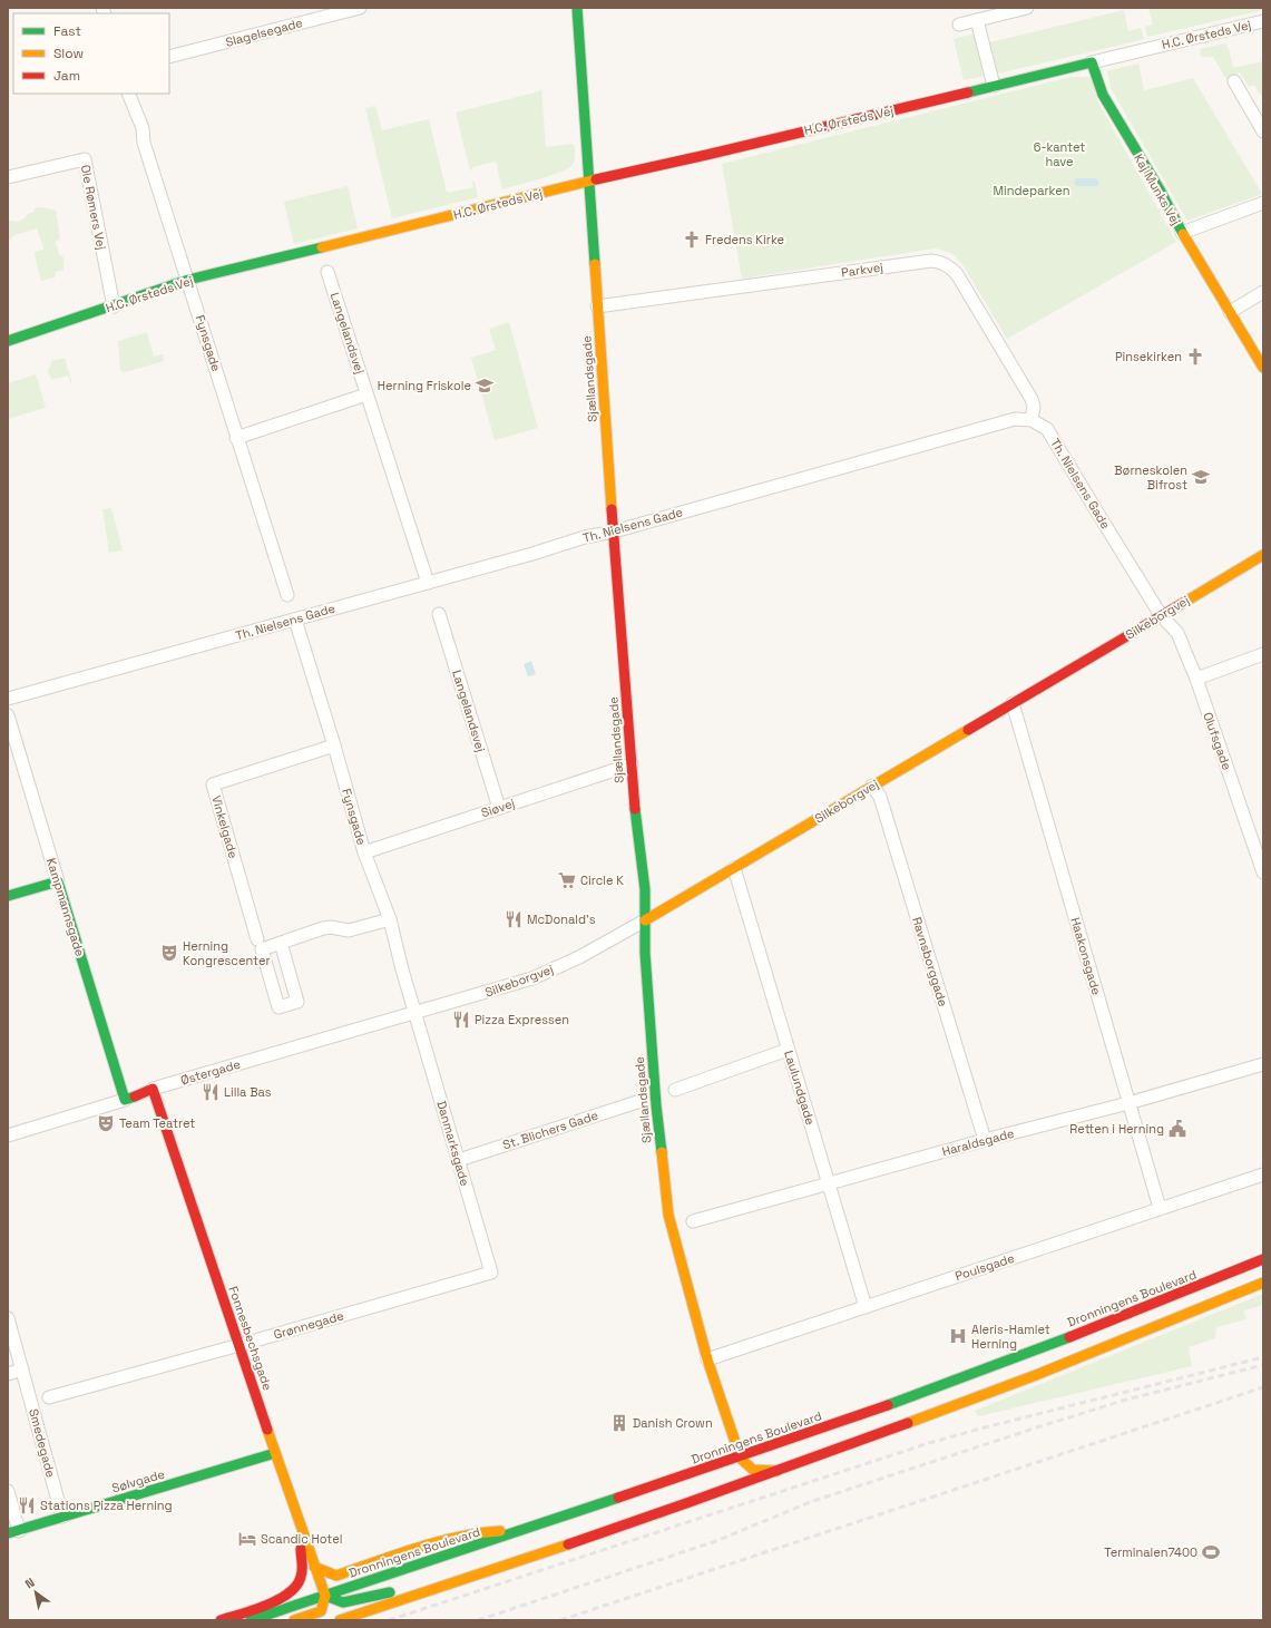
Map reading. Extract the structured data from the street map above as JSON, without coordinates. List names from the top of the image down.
{
  "streets": {
    "street": [
      "Slagelsegade",
      "H.C. Ørsteds Vej",
      "Kaj Munks Vej",
      "Ole Rømers Vej",
      "Parkvej",
      "Langelandsvej",
      "Fynsgade",
      "Sjællandsgade",
      "Th. Nielsens Gade",
      "Silkeborgvej",
      "Olufsgade",
      "Siøvej",
      "Vinkelgade",
      "Kampmannsgade",
      "Haakonsgade",
      "Ravnsborggade",
      "Østergade",
      "Laulundgade",
      "St. Blichers Gade",
      "Haraldsgade",
      "Danmarksgade",
      "Poulsgade",
      "Dronningens Boulevard",
      "Grønnegade",
      "Fonnesbechsgade",
      "Smedegade",
      "Sølvgade"
    ]
  },
  "crossings": [
    ["H.C. Ørsteds Vej", "Kaj Munks Vej"],
    ["H.C. Ørsteds Vej", "Ole Rømers Vej"],
    ["H.C. Ørsteds Vej", "Fynsgade"],
    ["H.C. Ørsteds Vej", "Sjællandsgade"],
    ["Parkvej", "Sjællandsgade"],
    ["Parkvej", "Th. Nielsens Gade"],
    ["Langelandsvej", "Th. Nielsens Gade"],
    ["Langelandsvej", "Siøvej"],
    ["Fynsgade", "Th. Nielsens Gade"],
    ["Fynsgade", "Silkeborgvej"],
    ["Fynsgade", "Siøvej"],
    ["Fynsgade", "Vinkelgade"],
    ["Fynsgade", "Østergade"],
    ["Fynsgade", "Danmarksgade"],
    ["Sjællandsgade", "Th. Nielsens Gade"],
    ["Sjællandsgade", "Silkeborgvej"],
    ["Sjællandsgade", "Siøvej"],
    ["Sjællandsgade", "Poulsgade"],
    ["Sjællandsgade", "Dronningens Boulevard"],
    ["Th. Nielsens Gade", "Silkeborgvej"],
    ["Th. Nielsens Gade", "Olufsgade"],
    ["Silkeborgvej", "Olufsgade"],
    ["Silkeborgvej", "Haakonsgade"],
    ["Silkeborgvej", "Ravnsborggade"],
    ["Silkeborgvej", "Østergade"],
    ["Silkeborgvej", "Laulundgade"],
    ["Silkeborgvej", "Danmarksgade"],
    ["Kampmannsgade", "Østergade"],
    ["Haakonsgade", "Haraldsgade"],
    ["Haakonsgade", "Poulsgade"],
    ["Ravnsborggade", "Haraldsgade"],
    ["Østergade", "Danmarksgade"],
    ["Østergade", "Fonnesbechsgade"],
    ["Laulundgade", "Haraldsgade"],
    ["Laulundgade", "Poulsgade"],
    ["St. Blichers Gade", "Danmarksgade"],
    ["Danmarksgade", "Grønnegade"],
    ["Dronningens Boulevard", "Fonnesbechsgade"],
    ["Grønnegade", "Fonnesbechsgade"],
    ["Fonnesbechsgade", "Sølvgade"],
    ["Smedegade", "Sølvgade"]
  ],
  "parks": ["6-kantet have", "Mindeparken"],
  "places": {
    "church": ["Fredens Kirke", "Pinsekirken"],
    "school or university": ["Herning Friskole", "Børneskolen Bifrost"],
    "supermarket": ["Circle K"],
    "restaurant": [
      "McDonald's",
      "Pizza Expressen",
      "Lilla Bas",
      "Stations Pizza Herning"
    ],
    "theatre": ["Herning Kongrescenter", "Team Teatret"],
    "public building": ["Retten i Herning"],
    "hospital": ["Aleris-Hamlet Herning"],
    "building": ["Danish Crown"],
    "hotel": ["Scandic Hotel"],
    "sports": ["Terminalen7400"]
  },
  "legend": ["Fast", "Slow", "Jam"],
  "north": "top left"
}
